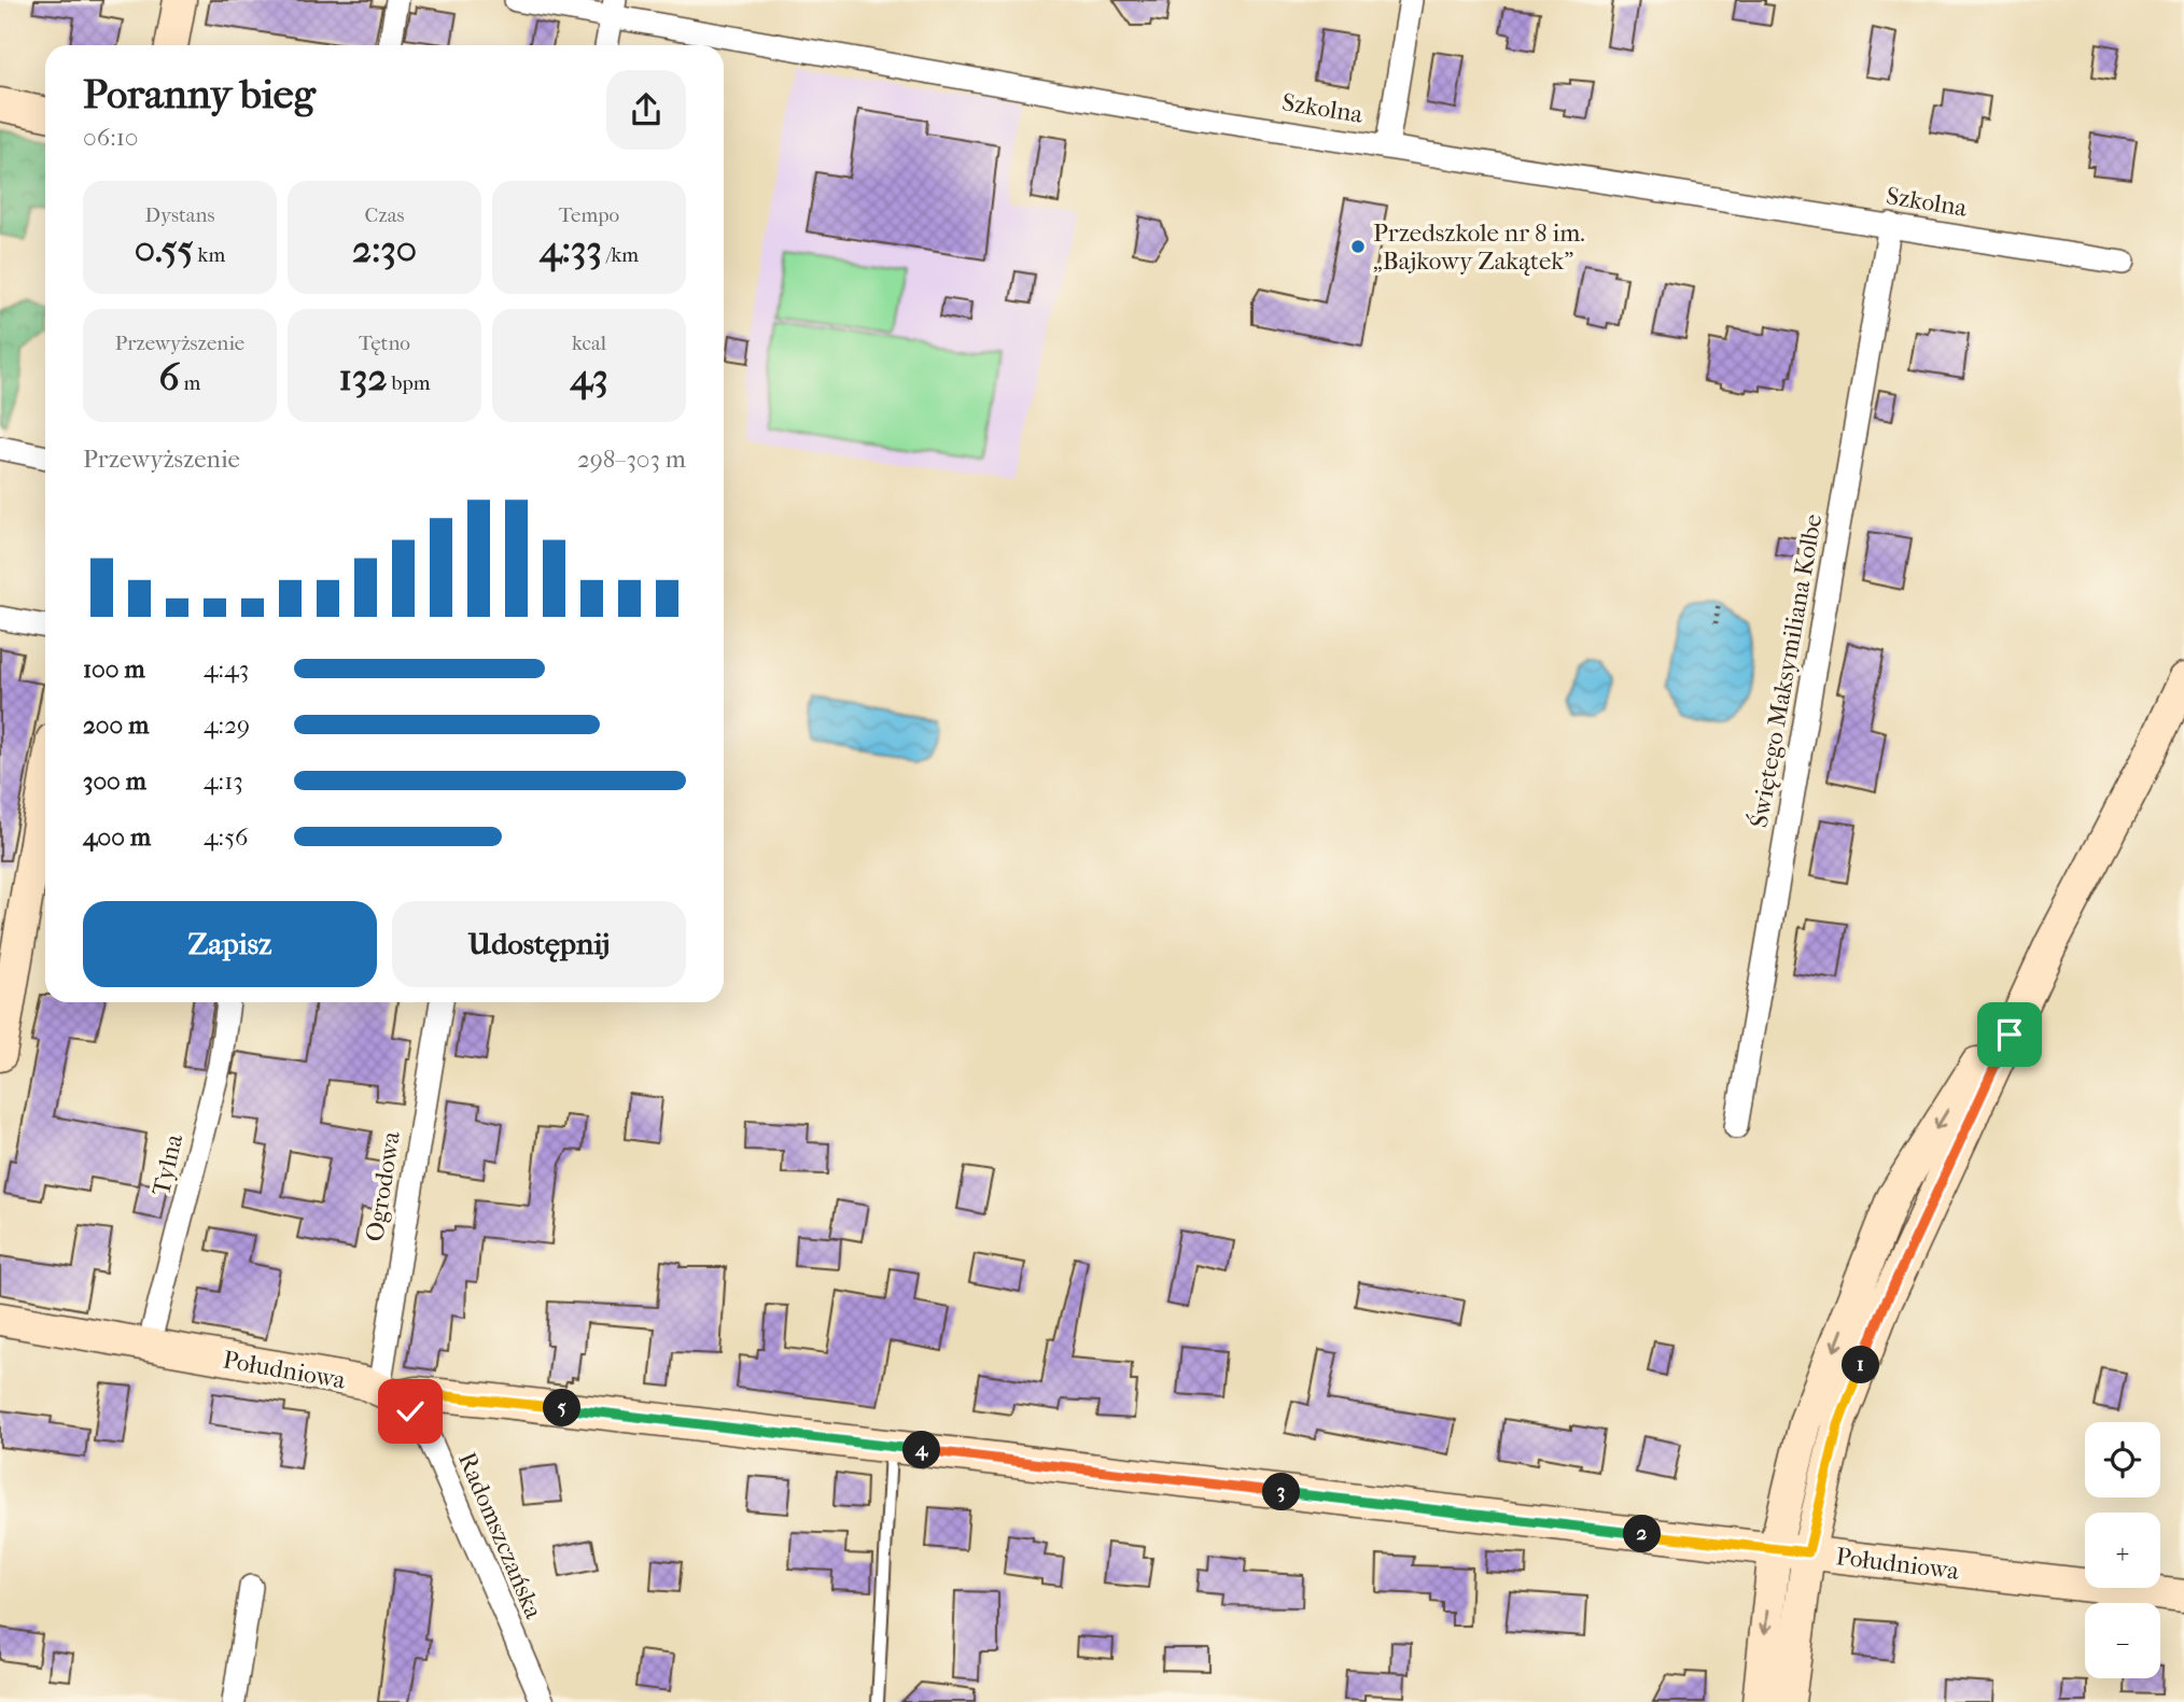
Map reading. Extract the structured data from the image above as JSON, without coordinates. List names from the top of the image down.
{
  "streets": {
    "street": [
      "Szkolna",
      "Świętego Maksymiliana Kolbe",
      "Tylna",
      "Ogrodowa",
      "Południowa",
      "Radomszczańska"
    ]
  },
  "crossings": [
    ["Szkolna", "Świętego Maksymiliana Kolbe"],
    ["Tylna", "Południowa"],
    ["Ogrodowa", "Południowa"],
    ["Ogrodowa", "Radomszczańska"],
    ["Południowa", "Radomszczańska"]
  ],
  "places": ["Przedszkole nr 8 im. „Bajkowy Zakątek”"],
  "page": {
    "heading": ["Poranny bieg", "06:10"],
    "stats": [
      ["Dystans", "0.55 km"],
      ["Czas", "2:30"],
      ["Tempo", "4:33 /km"],
      ["Przewyższenie", "6 m"],
      ["Tętno", "132 bpm"],
      ["kcal", "43"]
    ],
    "chart": ["Przewyższenie", "298–303 m"],
    "list": [
      {
        "name": "100 m",
        "note": "4:43"
      },
      {
        "name": "200 m",
        "note": "4:29"
      },
      {
        "name": "300 m",
        "note": "4:13"
      },
      {
        "name": "400 m",
        "note": "4:56"
      }
    ],
    "buttons": ["Zapisz", "Udostępnij"],
    "pins": [
      "1",
      "5",
      "4",
      "3",
      "2"
    ],
    "map_buttons": ["+", "−"]
  }
}
